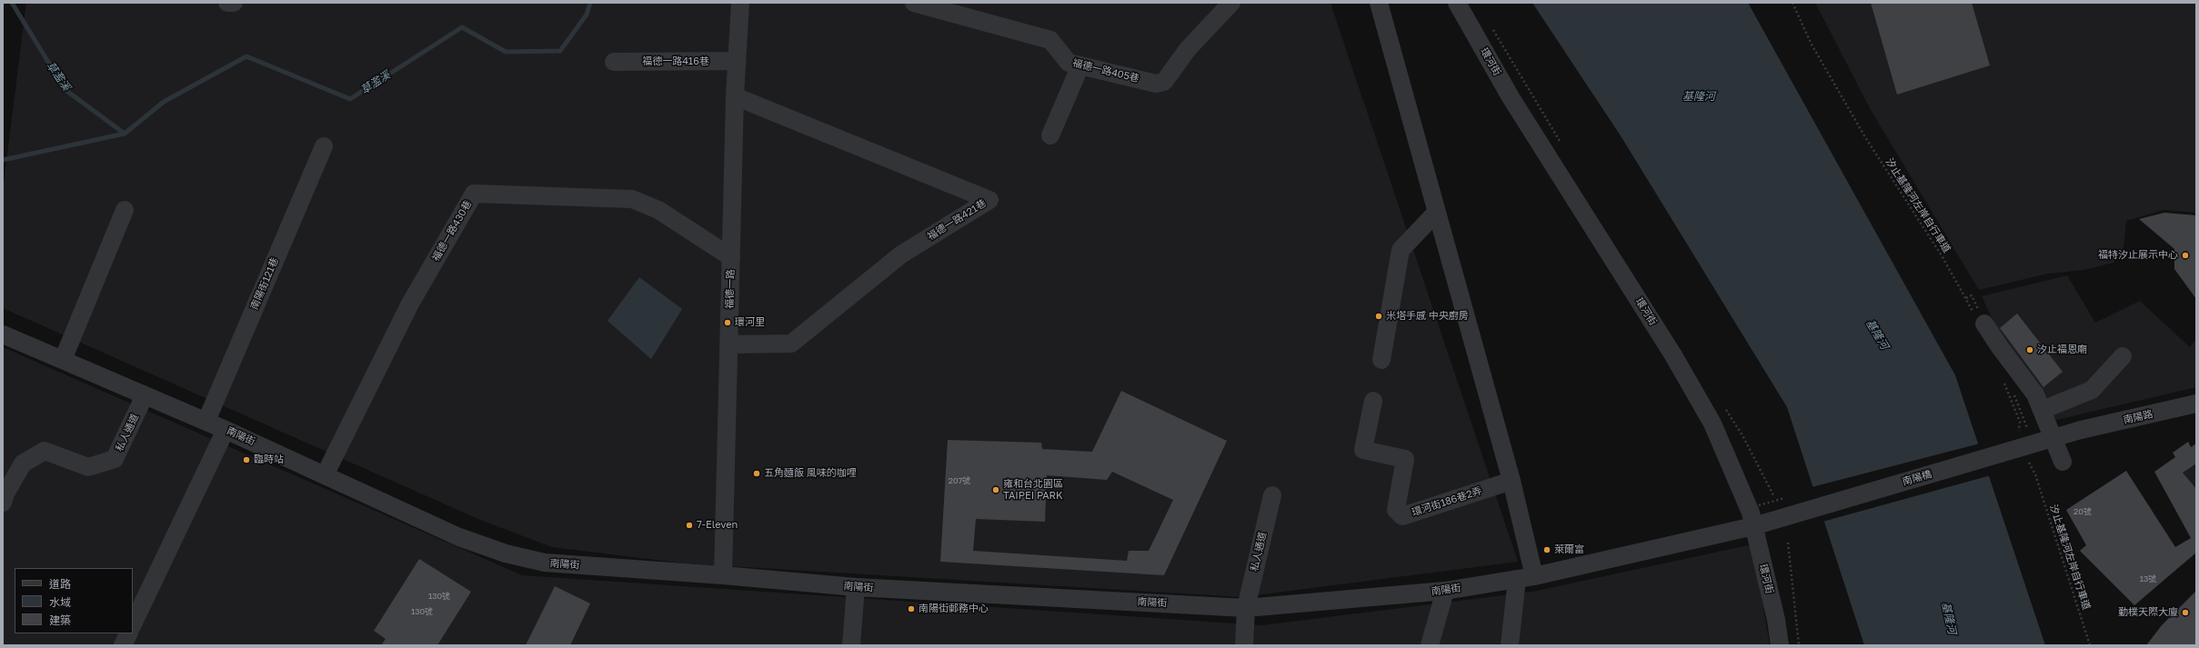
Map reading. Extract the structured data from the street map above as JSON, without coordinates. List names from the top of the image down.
{
  "streets": {
    "street": [
      "福德一路416巷",
      "環河街",
      "福德一路405巷",
      "福德一路421巷",
      "福德一路430巷",
      "南陽街121巷",
      "福德一路",
      "南陽路",
      "私人通道",
      "南陽街",
      "南陽橋",
      "環河街186巷2弄"
    ],
    "path": ["汐止基隆河左岸自行車道"]
  },
  "crossings": [
    ["福德一路416巷", "福德一路"],
    ["環河街", "南陽街"],
    ["環河街", "南陽橋"],
    ["福德一路421巷", "福德一路"],
    ["福德一路430巷", "福德一路"],
    ["福德一路430巷", "南陽街"],
    ["南陽街121巷", "南陽街"],
    ["福德一路", "南陽街"],
    ["南陽路", "南陽橋"],
    ["私人通道", "南陽街"],
    ["南陽街", "南陽橋"]
  ],
  "water": ["草濫溪", "基隆河"],
  "places": [
    "福特汐止展示中心",
    "米塔手感 中央廚房",
    "環河里",
    "汐止福恩廟",
    "臨時站",
    "五角麵飯 風味的咖哩",
    "雍和台北園區 TAIPEI PARK",
    "7-Eleven",
    "萊爾富",
    "南陽街郵務中心",
    "勤樸天際大廈"
  ],
  "house_numbers": [
    "207號",
    "20號",
    "13號",
    "130號",
    "130號"
  ],
  "legend": ["道路", "水域", "建築"]
}
